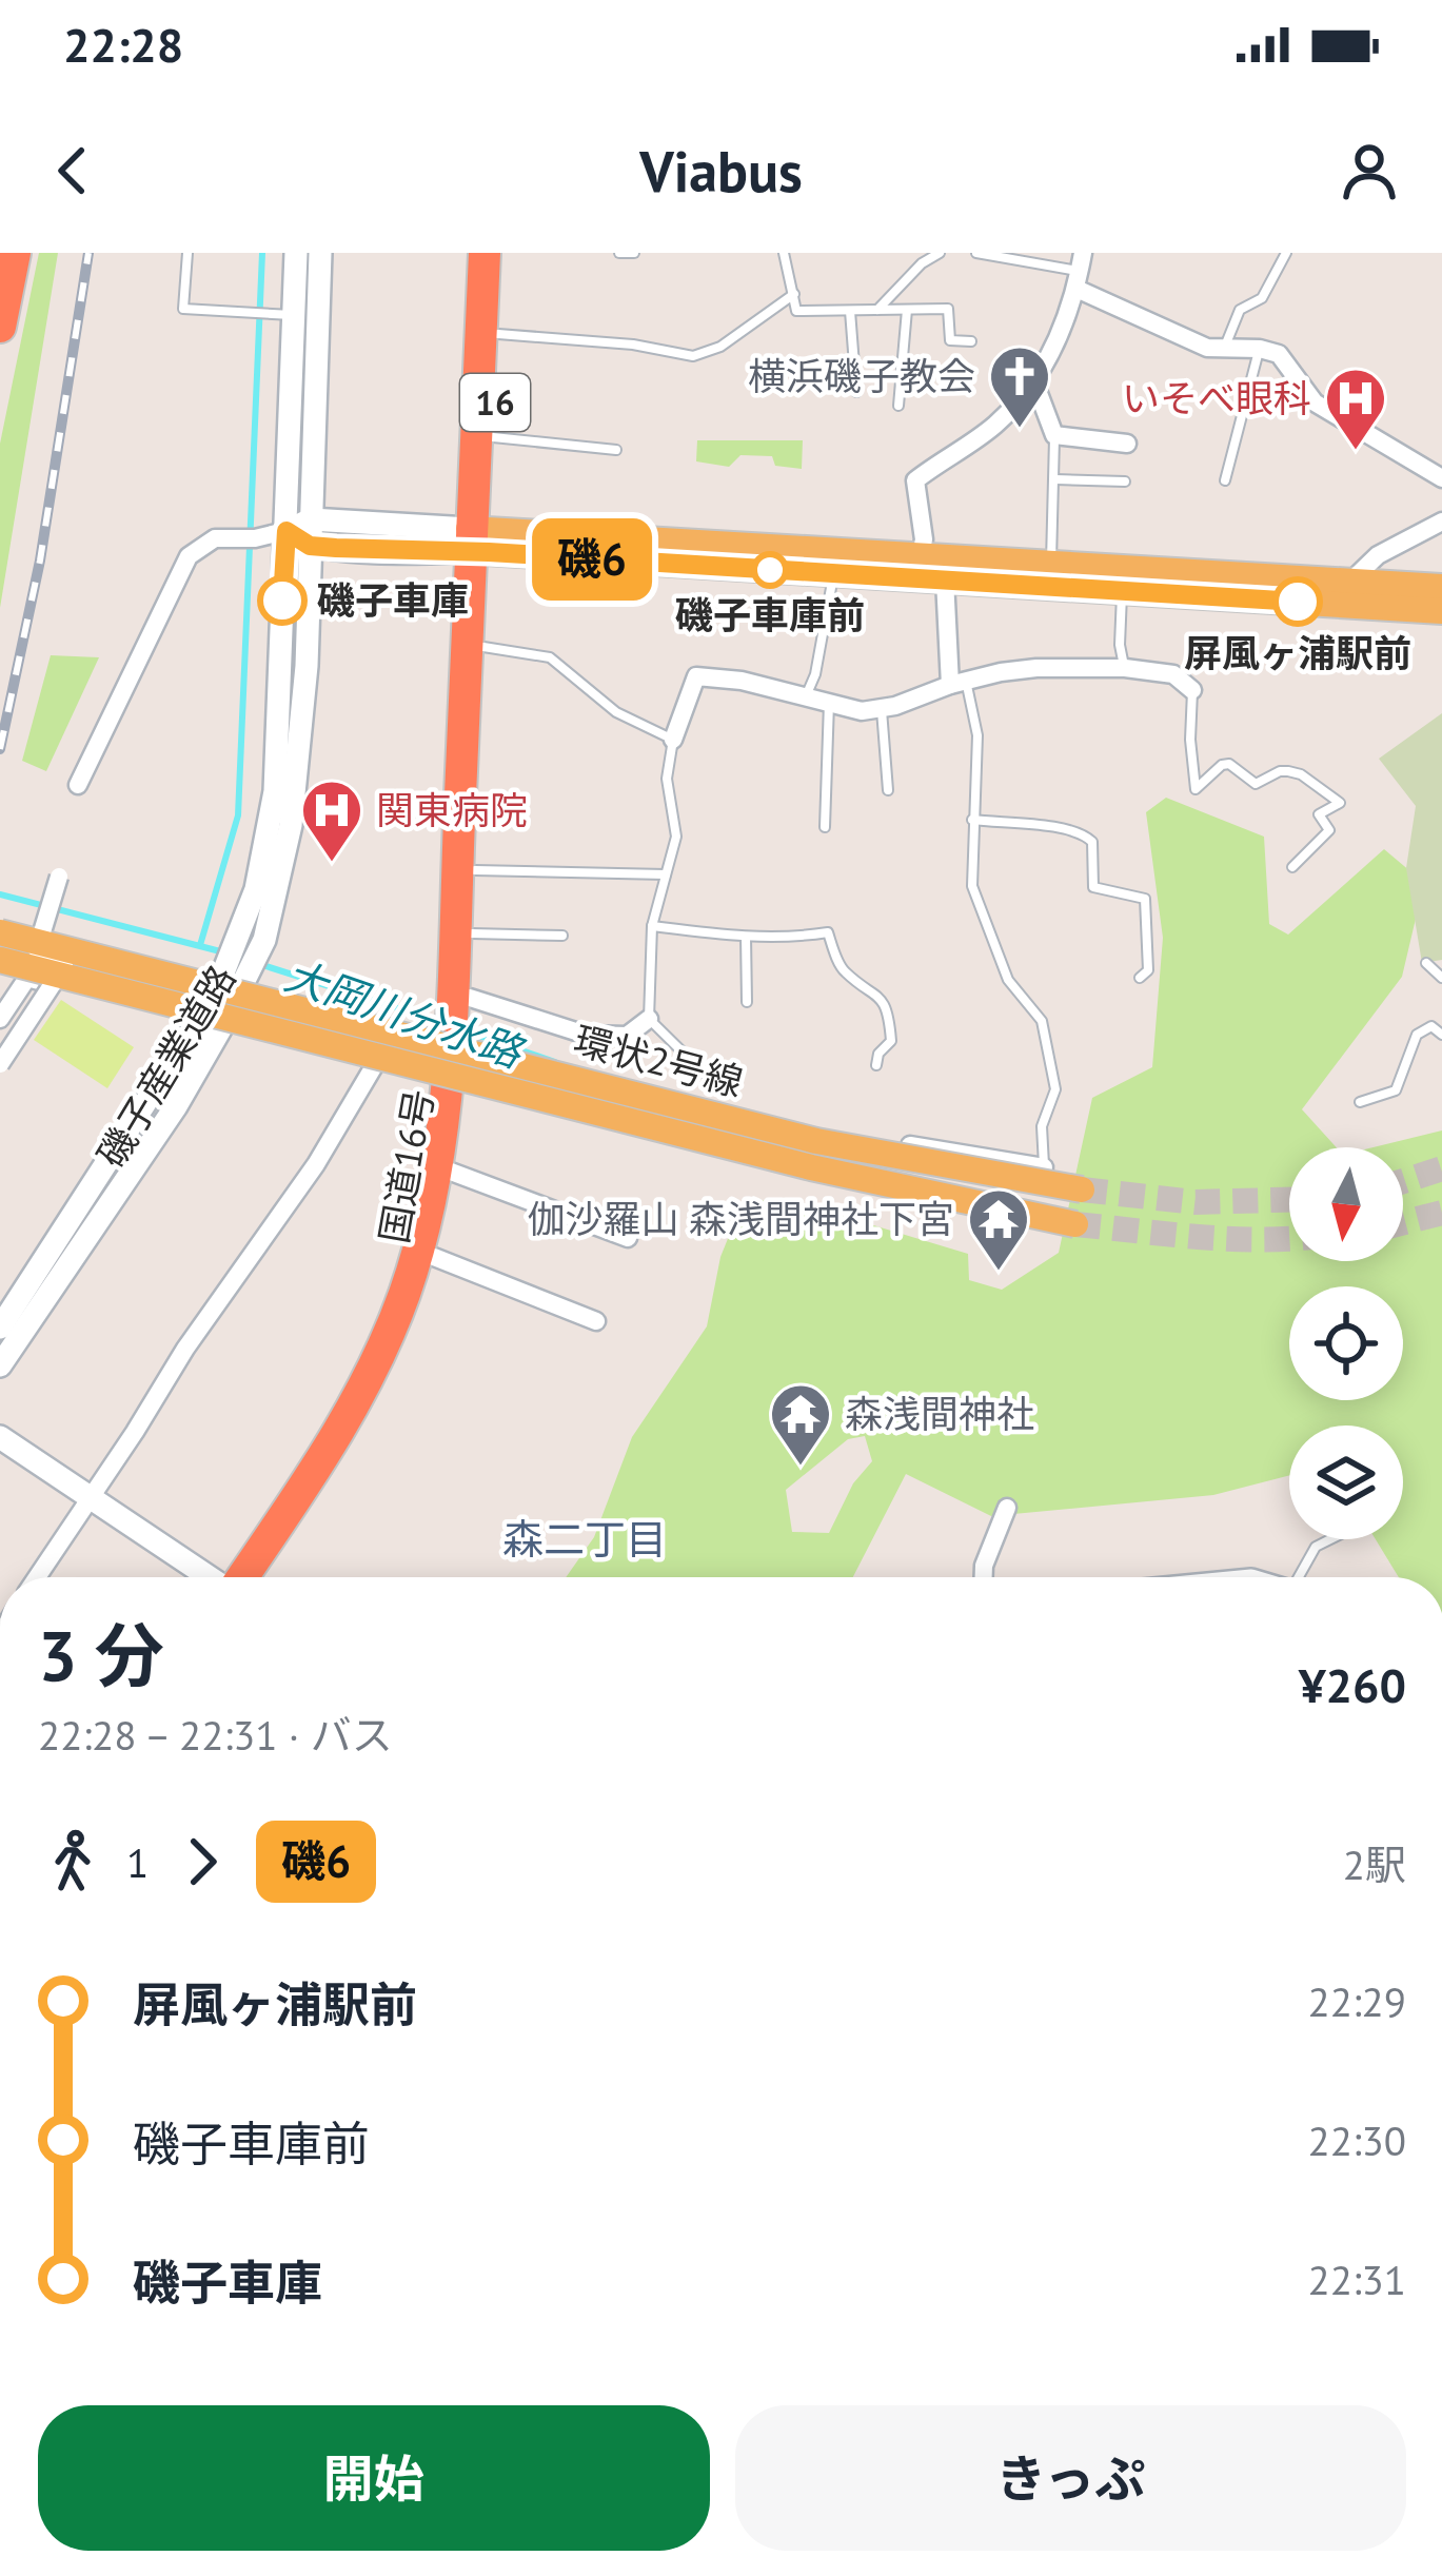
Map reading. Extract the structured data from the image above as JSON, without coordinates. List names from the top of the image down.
{
  "streets": {
    "highway": ["16", "国道16号"],
    "main road": ["環状2号線"],
    "street": ["磯子産業道路"]
  },
  "districts": ["森二丁目"],
  "water": ["大岡川分水路"],
  "places": {
    "church": ["横浜磯子教会"],
    "hospital": ["いそべ眼科", "関東病院"],
    "other": ["磯子車庫前", "磯子車庫", "屏風ヶ浦駅前"],
    "temple": ["伽沙羅山 森浅間神社下宮", "森浅間神社"]
  },
  "lines": ["bus line 磯6"],
  "north": "bottom",
  "page": {
    "status": "22:28",
    "header": "Viabus",
    "on_map": "磯6",
    "heading": ["3 分", "22:28 – 22:31 · バス", "¥260"],
    "legs": ["1", "磯6", "2駅"],
    "list": [
      {
        "name": "屏風ヶ浦駅前",
        "value": "22:29"
      },
      {
        "name": "磯子車庫前",
        "value": "22:30"
      },
      {
        "name": "磯子車庫",
        "value": "22:31"
      }
    ],
    "buttons": ["開始", "きっぷ"]
  }
}
